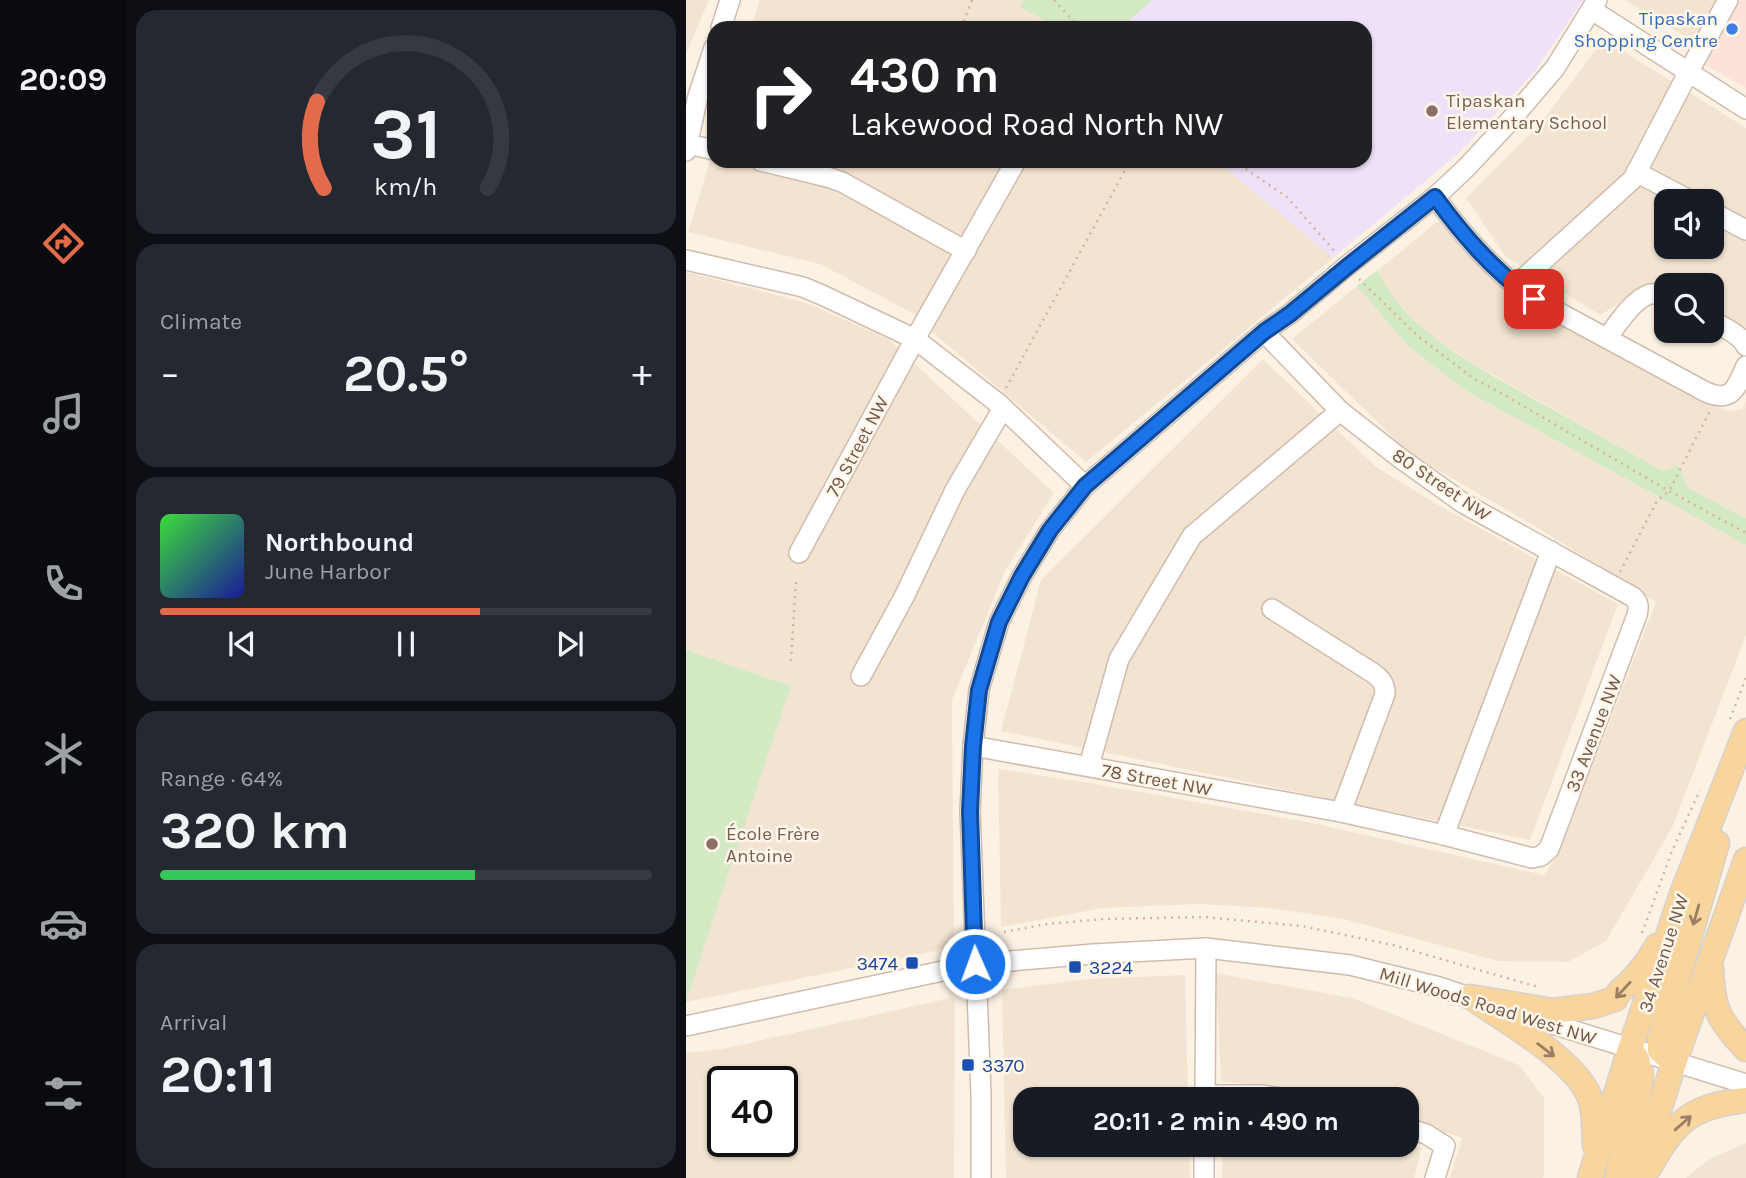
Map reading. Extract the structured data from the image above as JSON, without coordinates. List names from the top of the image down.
{
  "streets": {
    "main road": ["34 Avenue NW"],
    "street": [
      "79 Street NW",
      "80 Street NW",
      "33 Avenue NW",
      "78 Street NW",
      "Mill Woods Road West NW"
    ]
  },
  "crossings": [
    ["80 Street NW", "33 Avenue NW"],
    ["33 Avenue NW", "78 Street NW"],
    ["34 Avenue NW", "Mill Woods Road West NW"]
  ],
  "places": {
    "other": ["Tipaskan Shopping Centre", "Tipaskan Elementary School", "École Frère Antoine"],
    "transit": ["3474", "3224", "3370"]
  },
  "page": {
    "tabs": "20:09",
    "turn": ["430 m", "Lakewood Road North NW"],
    "tile": [
      "Climate",
      ["Range · 64%", "320 km"],
      ["Arrival", "20:11"]
    ],
    "heat": ["−", "20.5°", "+"],
    "song": ["Northbound", "June Harbor"],
    "limit": "40",
    "trip": "20:11 · 2 min · 490 m",
    "gauge": ["31", "km/h"]
  }
}
